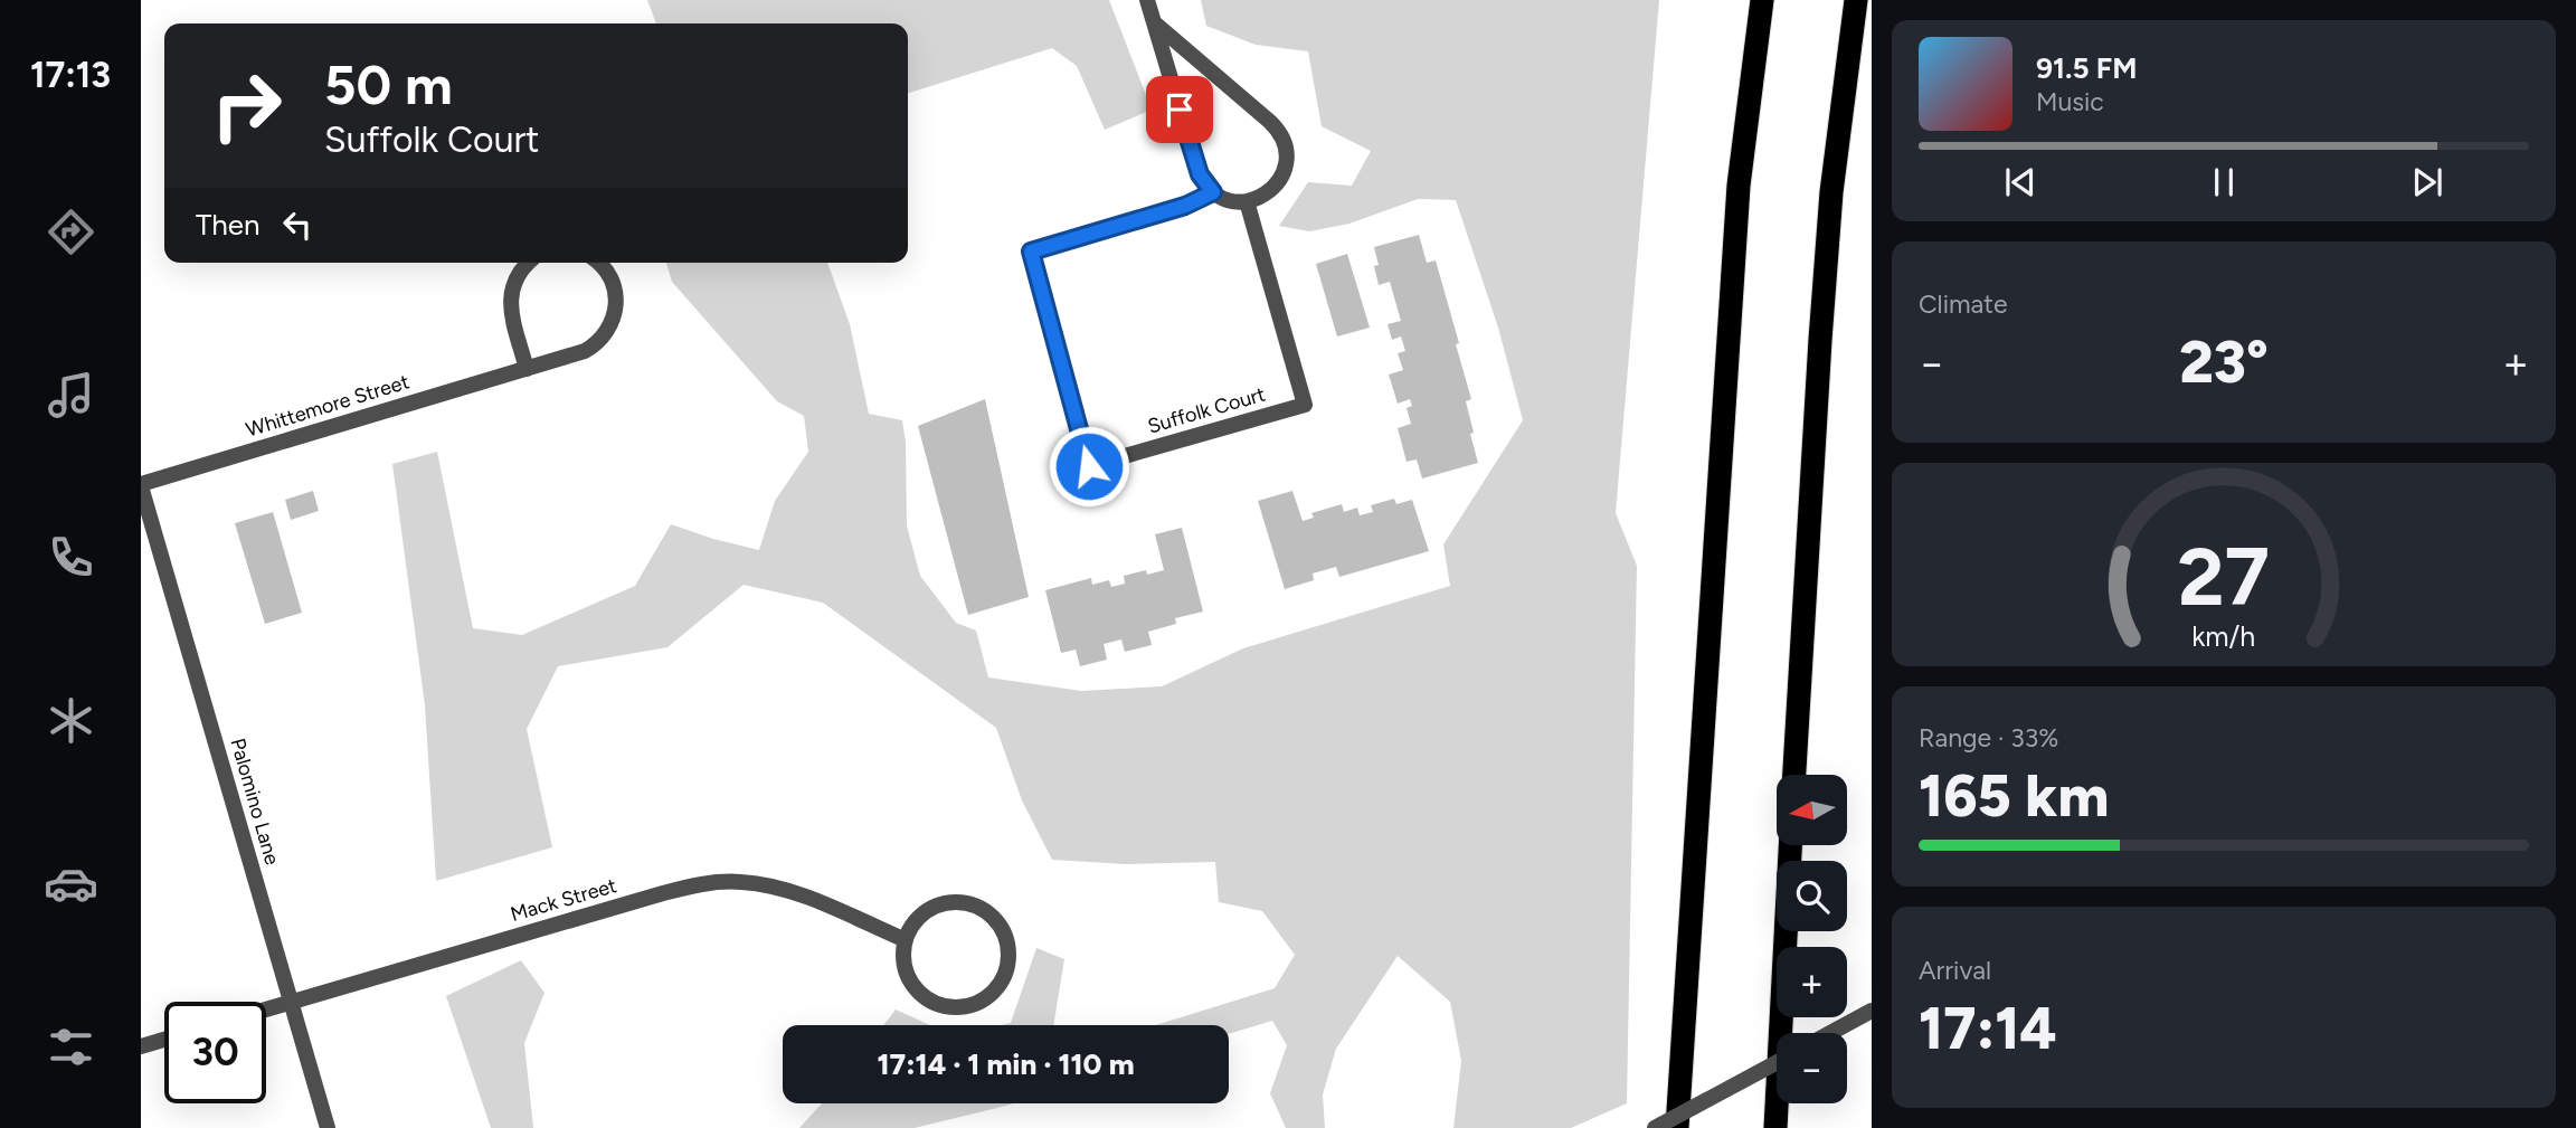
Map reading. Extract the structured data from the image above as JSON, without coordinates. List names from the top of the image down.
{
  "streets": {
    "street": [
      "Whittemore Street",
      "Suffolk Court",
      "Palomino Lane",
      "Mack Street"
    ]
  },
  "crossings": [
    ["Whittemore Street", "Palomino Lane"],
    ["Palomino Lane", "Mack Street"]
  ],
  "north": "left",
  "page": {
    "tabs": "17:13",
    "turn": ["50 m", "Suffolk Court"],
    "song": ["91.5 FM", "Music"],
    "then": "Then",
    "tile": [
      "Climate",
      ["Range · 33%", "165 km"],
      ["Arrival", "17:14"]
    ],
    "heat": ["−", "23°", "+"],
    "map_buttons": ["+", "−"],
    "limit": "30",
    "trip": "17:14 · 1 min · 110 m",
    "gauge": ["27", "km/h"]
  }
}
